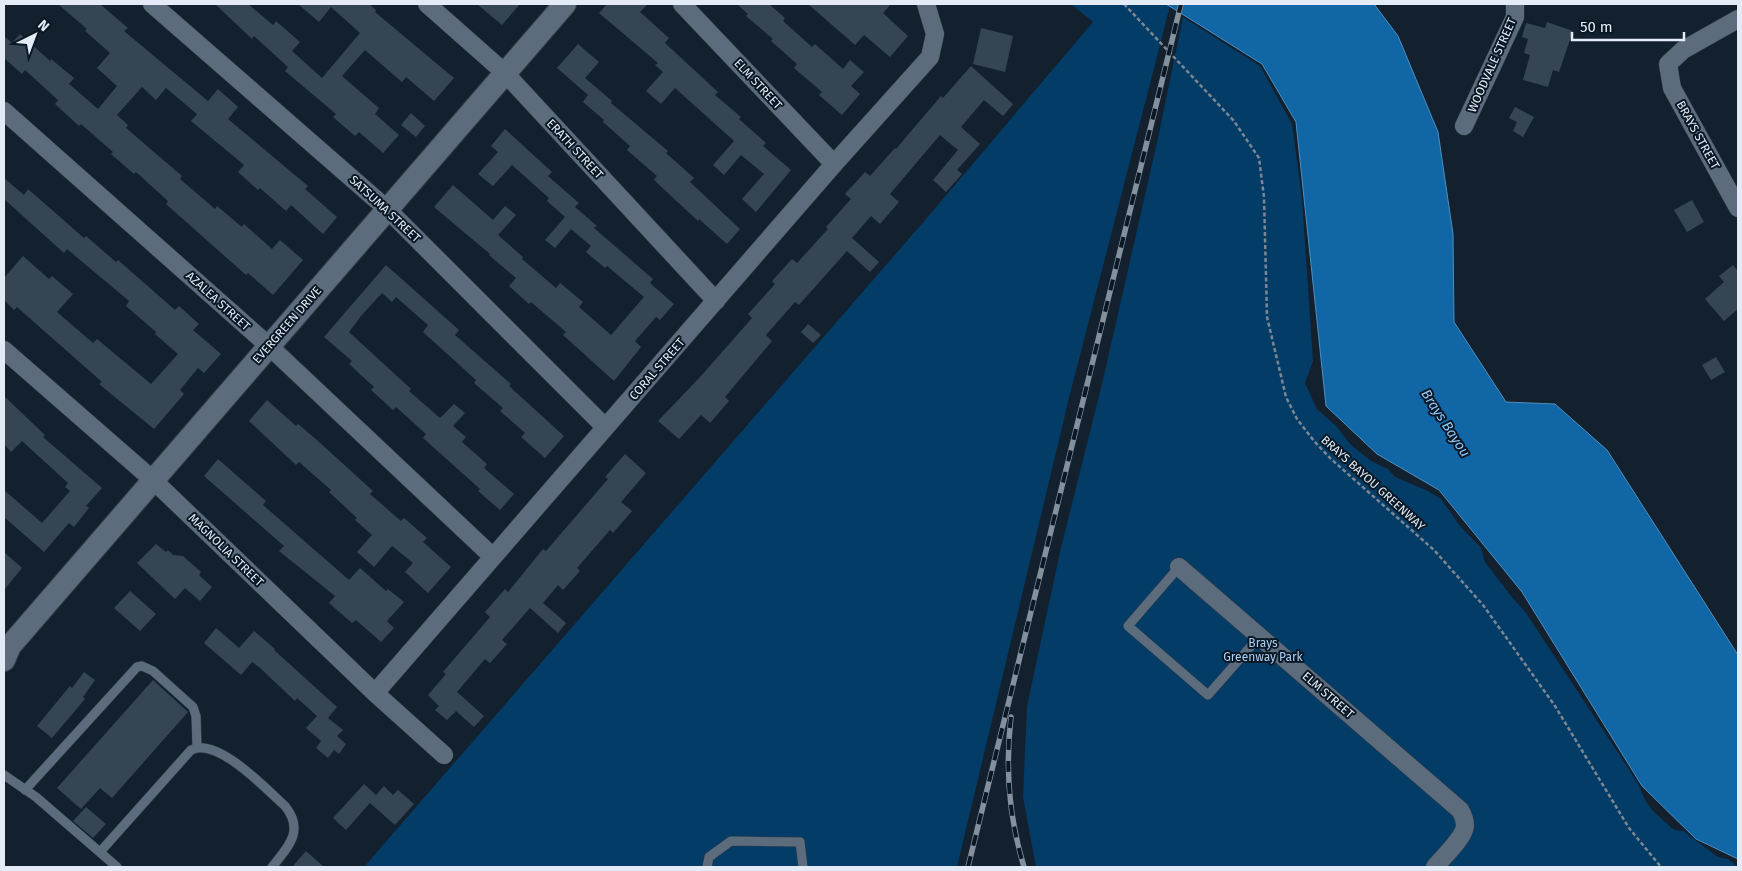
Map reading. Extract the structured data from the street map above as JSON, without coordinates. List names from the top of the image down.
{
  "streets": {
    "street": [
      "WOODVALE STREET",
      "ELM STREET",
      "BRAYS STREET",
      "ERATH STREET",
      "SATSUMA STREET",
      "AZALEA STREET",
      "EVERGREEN DRIVE",
      "CORAL STREET",
      "MAGNOLIA STREET"
    ],
    "path": ["BRAYS BAYOU GREENWAY"]
  },
  "crossings": [
    ["ELM STREET", "CORAL STREET"],
    ["ERATH STREET", "EVERGREEN DRIVE"],
    ["ERATH STREET", "CORAL STREET"],
    ["SATSUMA STREET", "EVERGREEN DRIVE"],
    ["SATSUMA STREET", "CORAL STREET"],
    ["AZALEA STREET", "EVERGREEN DRIVE"],
    ["AZALEA STREET", "CORAL STREET"],
    ["EVERGREEN DRIVE", "MAGNOLIA STREET"],
    ["CORAL STREET", "MAGNOLIA STREET"]
  ],
  "water": ["Brays Bayou"],
  "parks": ["Brays Greenway Park"],
  "scale_bar": "50 m",
  "north": "top right"
}
